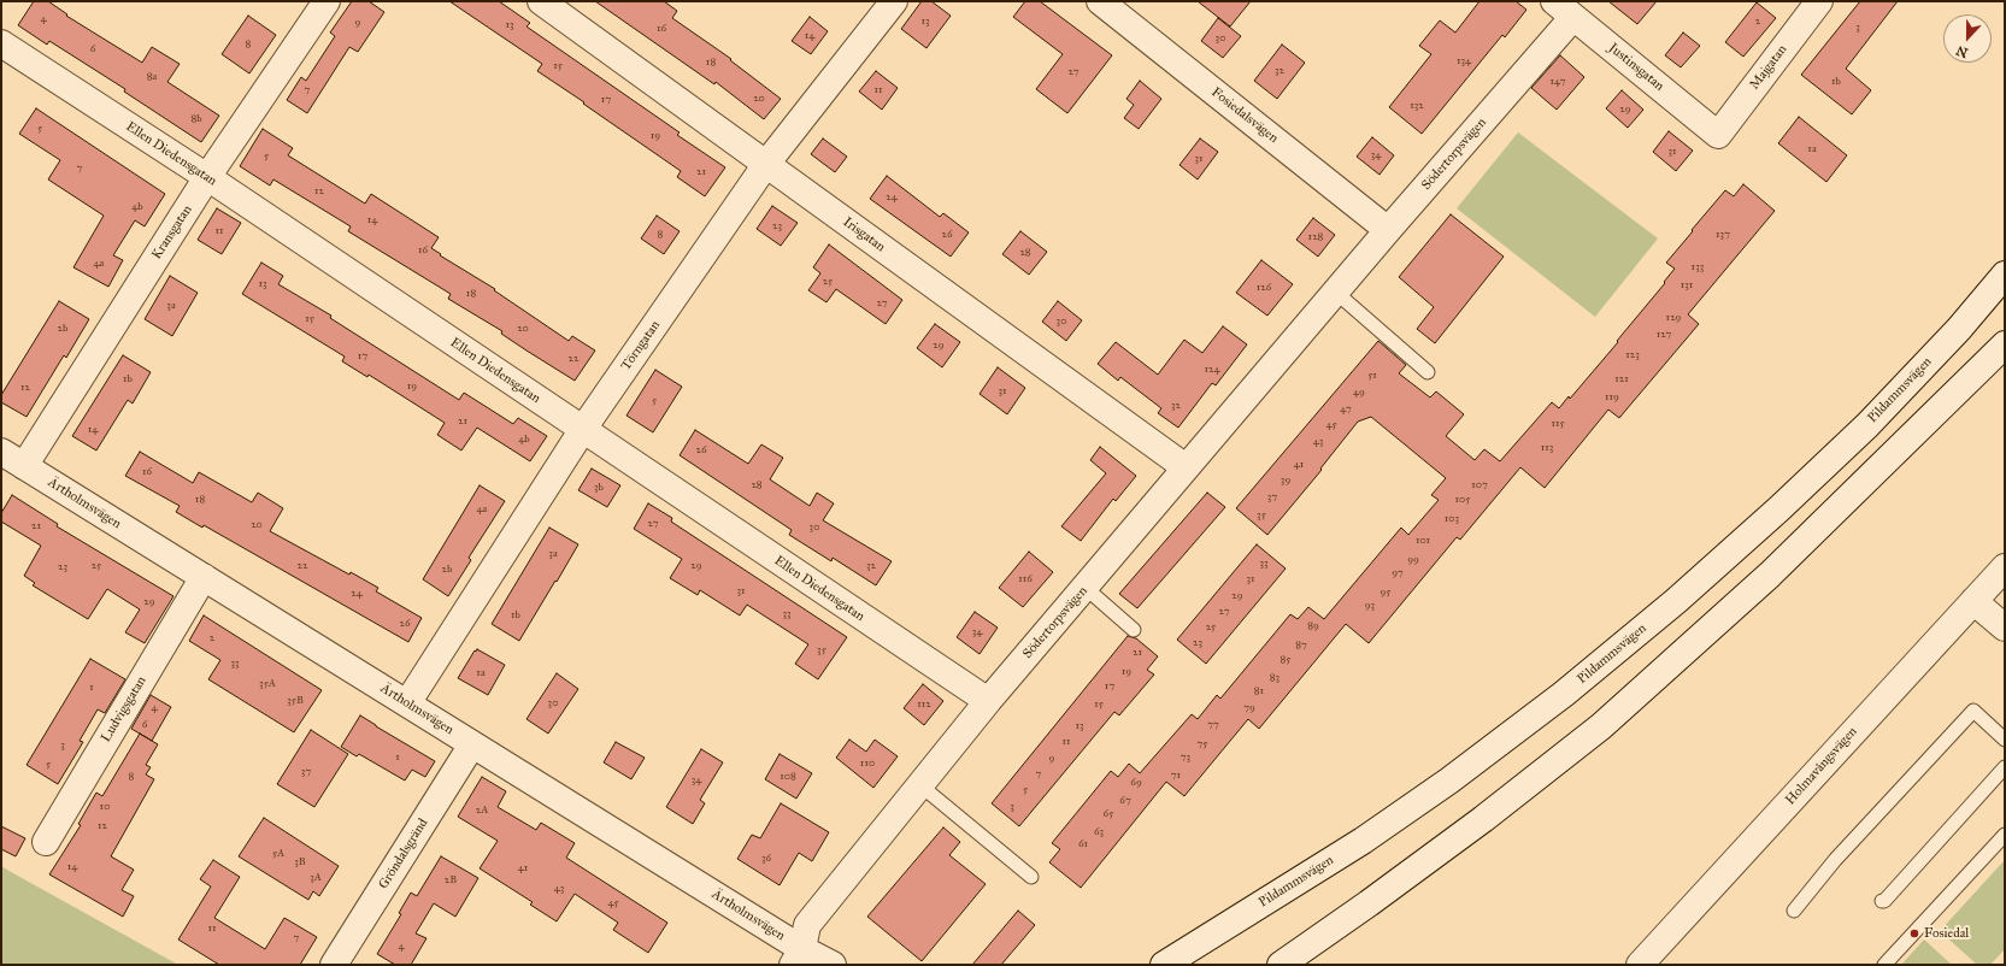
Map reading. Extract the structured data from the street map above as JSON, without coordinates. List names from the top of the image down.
{
  "streets": {
    "street": [
      "Justinsgatan",
      "Majgatan",
      "Fosiedalsvägen",
      "Ellen Diedensgatan",
      "Södertorpsvägen",
      "Kransgatan",
      "Irisgatan",
      "Törngatan",
      "Pildammsvägen",
      "Ärtholmsvägen",
      "Ludvigsgatan",
      "Holmavångsvägen",
      "Gröndalsgränd"
    ]
  },
  "crossings": [
    ["Justinsgatan", "Majgatan"],
    ["Justinsgatan", "Södertorpsvägen"],
    ["Fosiedalsvägen", "Södertorpsvägen"],
    ["Ellen Diedensgatan", "Södertorpsvägen"],
    ["Ellen Diedensgatan", "Kransgatan"],
    ["Ellen Diedensgatan", "Törngatan"],
    ["Södertorpsvägen", "Irisgatan"],
    ["Södertorpsvägen", "Ärtholmsvägen"],
    ["Kransgatan", "Ärtholmsvägen"],
    ["Irisgatan", "Törngatan"],
    ["Törngatan", "Ärtholmsvägen"],
    ["Ärtholmsvägen", "Ludvigsgatan"],
    ["Ärtholmsvägen", "Gröndalsgränd"]
  ],
  "places": ["Fosiedal"],
  "house_numbers": [
    "4",
    "13",
    "2",
    "9",
    "13",
    "3",
    "16",
    "14",
    "30",
    "8",
    "6",
    "134",
    "18",
    "15",
    "32",
    "27",
    "8a",
    "147",
    "1b",
    "7",
    "11",
    "20",
    "17",
    "132",
    "29",
    "8b",
    "5",
    "19",
    "1a",
    "31",
    "34",
    "5",
    "31",
    "7",
    "21",
    "12",
    "24",
    "4b",
    "14",
    "23",
    "11",
    "8",
    "26",
    "137",
    "128",
    "16",
    "28",
    "4a",
    "133",
    "25",
    "13",
    "131",
    "126",
    "18",
    "27",
    "3a",
    "129",
    "15",
    "30",
    "2b",
    "20",
    "127",
    "29",
    "123",
    "17",
    "22",
    "124",
    "51",
    "1b",
    "121",
    "19",
    "12",
    "31",
    "49",
    "119",
    "5",
    "32",
    "47",
    "21",
    "115",
    "45",
    "14",
    "4b",
    "43",
    "113",
    "26",
    "41",
    "16",
    "39",
    "28",
    "107",
    "3b",
    "37",
    "18",
    "105",
    "4a",
    "35",
    "103",
    "27",
    "20",
    "21",
    "30",
    "101",
    "3a",
    "99",
    "33",
    "25",
    "22",
    "29",
    "32",
    "23",
    "2b",
    "97",
    "116",
    "31",
    "31",
    "95",
    "24",
    "29",
    "29",
    "93",
    "27",
    "33",
    "1b",
    "26",
    "89",
    "25",
    "34",
    "2",
    "23",
    "87",
    "35",
    "21",
    "85",
    "33",
    "19",
    "1a",
    "83",
    "35A",
    "17",
    "1",
    "81",
    "35B",
    "30",
    "112",
    "15",
    "4",
    "79",
    "6",
    "77",
    "13",
    "11",
    "75",
    "3",
    "1",
    "73",
    "9",
    "110",
    "5",
    "37",
    "7",
    "71",
    "8",
    "108",
    "34",
    "69",
    "5",
    "67",
    "10",
    "3",
    "2A",
    "65",
    "12",
    "63",
    "61",
    "5A",
    "36",
    "3B",
    "14",
    "41",
    "3A",
    "2B",
    "43",
    "45",
    "11",
    "7",
    "4"
  ],
  "north": "bottom"
}
